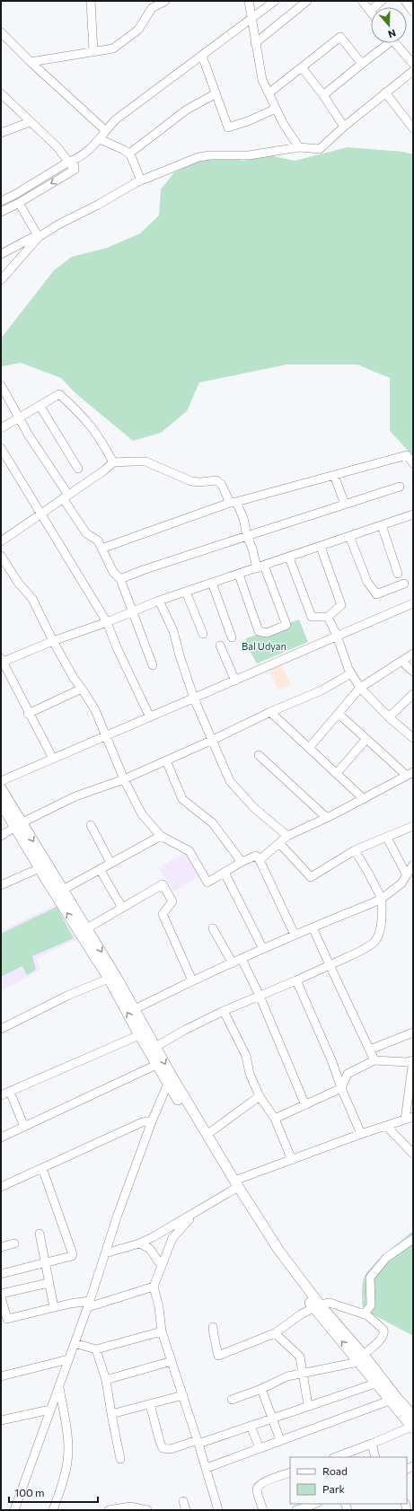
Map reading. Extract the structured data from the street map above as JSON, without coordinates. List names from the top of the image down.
{
  "parks": ["Bal Udyan"],
  "legend": ["Road", "Park"],
  "scale_bar": "100 m",
  "north": "bottom"
}
